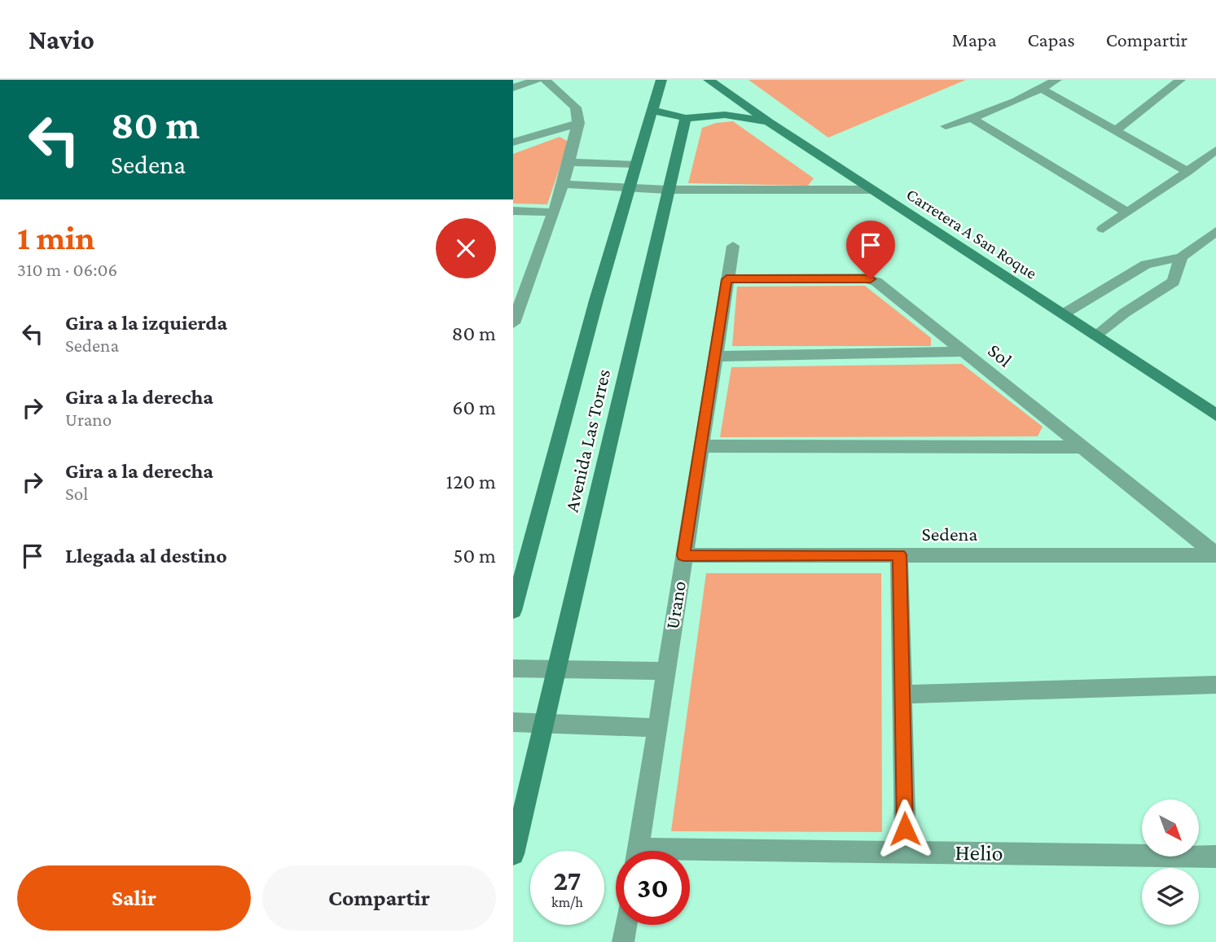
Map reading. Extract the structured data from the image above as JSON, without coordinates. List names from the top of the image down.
{
  "streets": {
    "street": [
      "Carretera A San Roque",
      "Sol",
      "Avenida Las Torres",
      "Sedena",
      "Urano",
      "Helio"
    ]
  },
  "crossings": [
    ["Sol", "Sedena"],
    ["Sol", "Urano"],
    ["Sedena", "Urano"]
  ],
  "north": "bottom right",
  "page": {
    "header": "Navio",
    "nav": ["Mapa", "Capas", "Compartir"],
    "turn": ["80 m", "Sedena"],
    "heading": ["1 min", "310 m · 06:06"],
    "list": [
      {
        "name": "Gira a la izquierda",
        "note": "Sedena",
        "value": "80 m"
      },
      {
        "name": "Gira a la derecha",
        "note": "Urano",
        "value": "60 m"
      },
      {
        "name": "Gira a la derecha",
        "note": "Sol",
        "value": "120 m"
      },
      {
        "name": "Llegada al destino",
        "value": "50 m"
      }
    ],
    "speed": "27 km/h",
    "limit": "30",
    "buttons": ["Salir", "Compartir"]
  }
}
